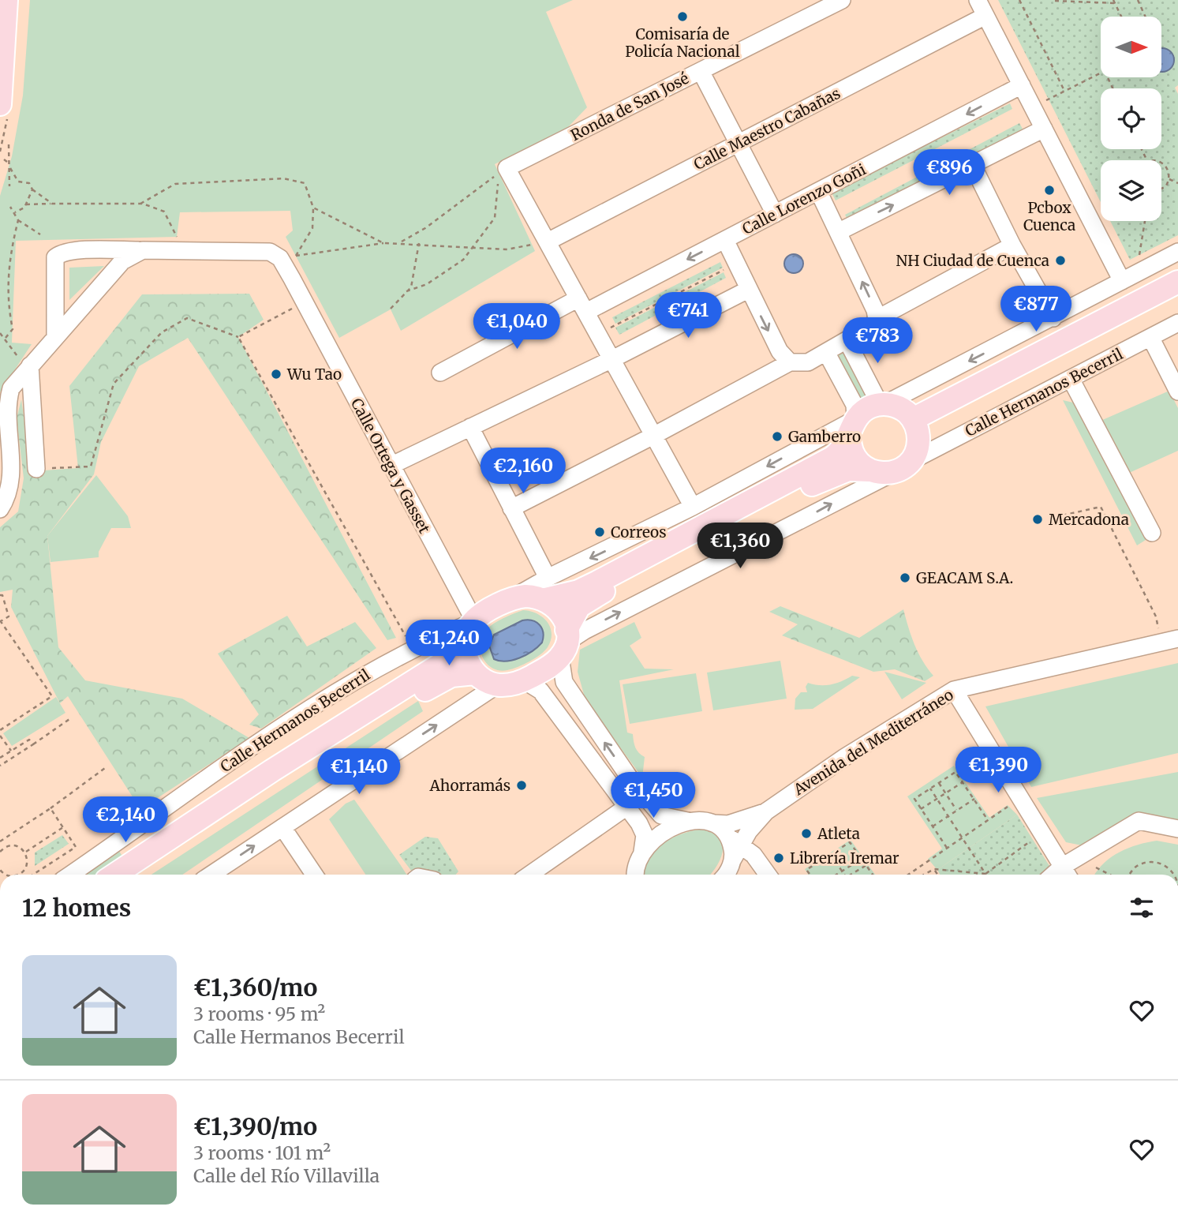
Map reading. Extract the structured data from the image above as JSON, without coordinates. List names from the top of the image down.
{
  "streets": {
    "main road": ["Calle Hermanos Becerril"],
    "street": [
      "Ronda de San José",
      "Calle Maestro Cabañas",
      "Calle Lorenzo Goñi",
      "Calle Ortega y Gasset",
      "Avenida del Mediterráneo"
    ]
  },
  "crossings": [
    ["Ronda de San José", "Calle Maestro Cabañas"],
    ["Calle Hermanos Becerril", "Calle Ortega y Gasset"]
  ],
  "places": [
    "Comisaría de Policía Nacional",
    "Pcbox Cuenca",
    "NH Ciudad de Cuenca",
    "Wu Tao",
    "Gamberro",
    "Mercadona",
    "Correos",
    "GEACAM S.A.",
    "Ahorramás",
    "Atleta",
    "Librería Iremar"
  ],
  "north": "right",
  "page": {
    "price": [
      "€896",
      "€877",
      "€741",
      "€1,040",
      "€783",
      "€2,160",
      "€1,360",
      "€1,240",
      "€1,390",
      "€1,140",
      "€1,450",
      "€2,140"
    ],
    "heading": "12 homes",
    "list": [
      {
        "name": "€1,360/mo",
        "note": "3 rooms · 95 m² · Calle Hermanos Becerril"
      },
      {
        "name": "€1,390/mo",
        "note": "3 rooms · 101 m² · Calle del Río Villavilla"
      }
    ]
  }
}
